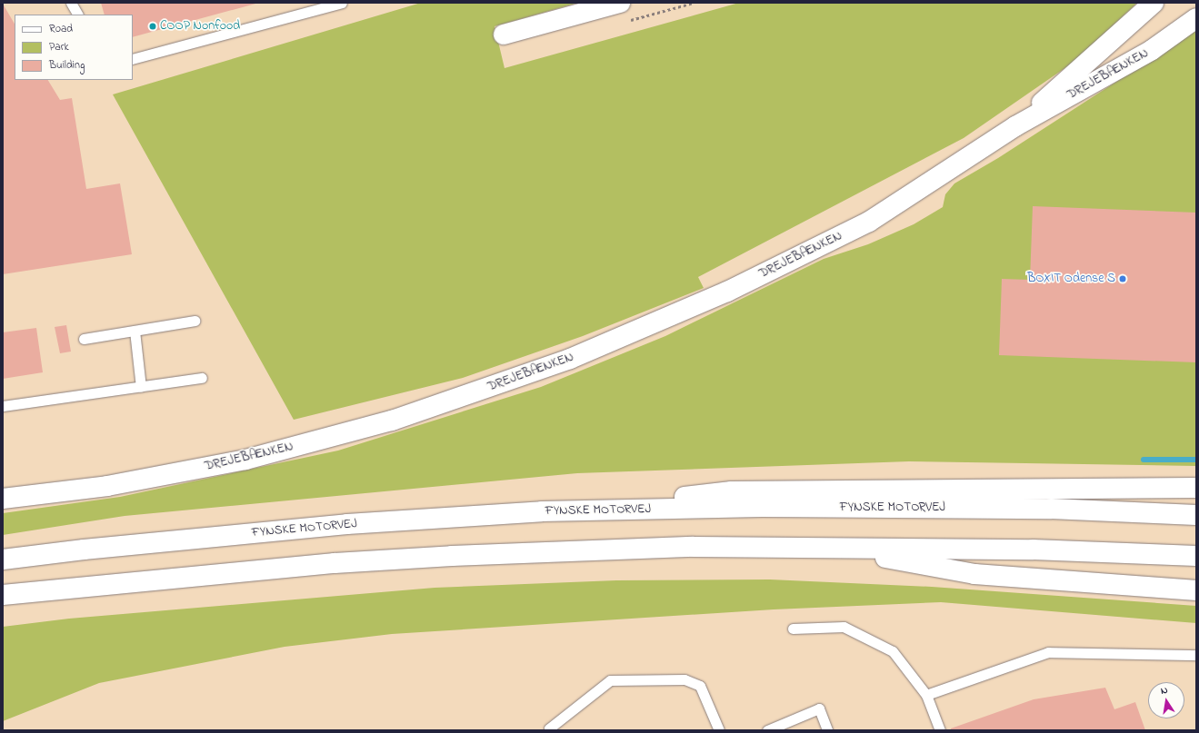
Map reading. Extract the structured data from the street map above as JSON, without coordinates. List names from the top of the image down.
{
  "streets": {
    "main road": ["DREJEBÆNKEN", "FYNSKE MOTORVEJ"]
  },
  "places": ["COOP Nonfood", "BOXIT Odense S"],
  "legend": ["Road", "Park", "Building"],
  "north": "top"
}
